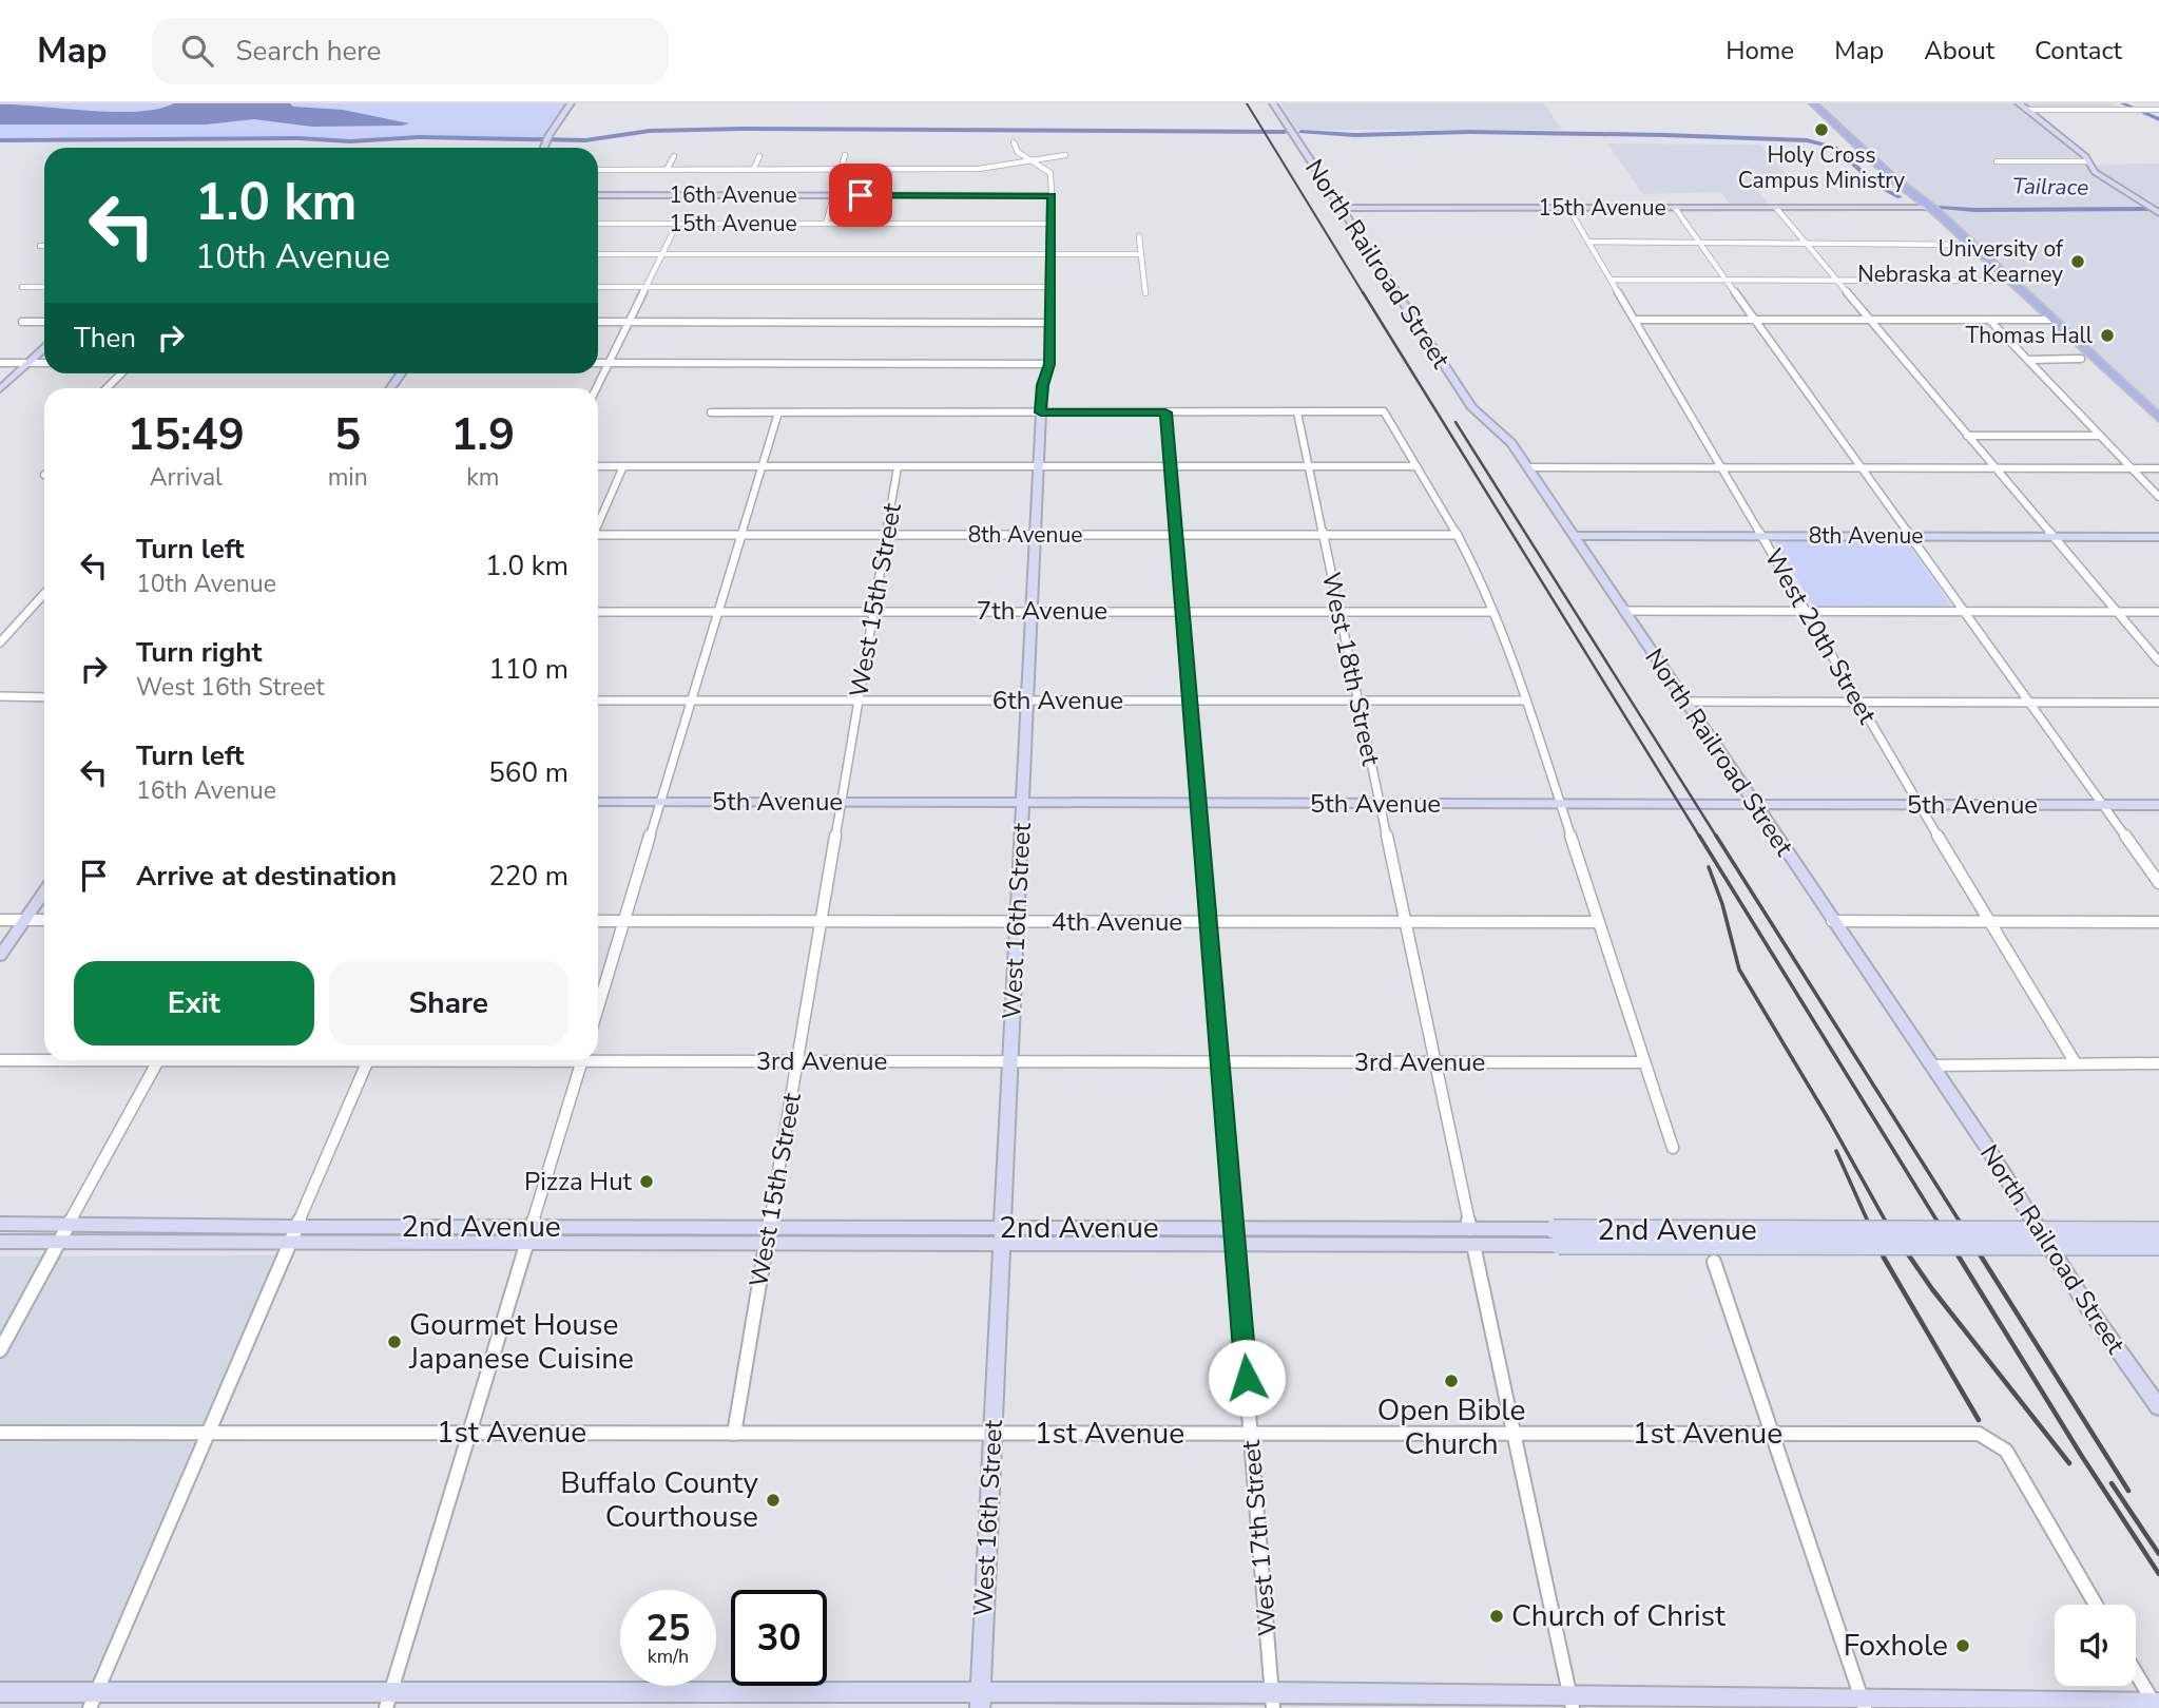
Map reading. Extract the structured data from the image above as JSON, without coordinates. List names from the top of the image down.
{
  "streets": {
    "street": [
      "16th Avenue",
      "15th Avenue",
      "North Railroad Street",
      "8th Avenue",
      "West 15th Street",
      "7th Avenue",
      "West 20th Street",
      "West 18th Street",
      "6th Avenue",
      "5th Avenue",
      "West 16th Street",
      "4th Avenue",
      "3rd Avenue",
      "2nd Avenue",
      "1st Avenue",
      "West 17th Street"
    ]
  },
  "crossings": [
    ["16th Avenue", "West 16th Street"],
    ["15th Avenue", "North Railroad Street"],
    ["15th Avenue", "West 20th Street"],
    ["15th Avenue", "West 16th Street"],
    ["North Railroad Street", "8th Avenue"],
    ["North Railroad Street", "5th Avenue"],
    ["8th Avenue", "West 15th Street"],
    ["8th Avenue", "West 20th Street"],
    ["8th Avenue", "West 18th Street"],
    ["8th Avenue", "West 16th Street"],
    ["8th Avenue", "West 17th Street"],
    ["West 15th Street", "7th Avenue"],
    ["West 15th Street", "6th Avenue"],
    ["West 15th Street", "5th Avenue"],
    ["West 15th Street", "4th Avenue"],
    ["West 15th Street", "3rd Avenue"],
    ["West 15th Street", "2nd Avenue"],
    ["West 15th Street", "1st Avenue"],
    ["7th Avenue", "West 18th Street"],
    ["7th Avenue", "West 16th Street"],
    ["7th Avenue", "West 17th Street"],
    ["West 20th Street", "5th Avenue"],
    ["West 18th Street", "6th Avenue"],
    ["West 18th Street", "5th Avenue"],
    ["West 18th Street", "4th Avenue"],
    ["West 18th Street", "3rd Avenue"],
    ["West 18th Street", "2nd Avenue"],
    ["West 18th Street", "1st Avenue"],
    ["6th Avenue", "West 16th Street"],
    ["6th Avenue", "West 17th Street"],
    ["5th Avenue", "West 16th Street"],
    ["5th Avenue", "West 17th Street"],
    ["West 16th Street", "4th Avenue"],
    ["West 16th Street", "3rd Avenue"],
    ["West 16th Street", "2nd Avenue"],
    ["West 16th Street", "1st Avenue"],
    ["4th Avenue", "West 17th Street"],
    ["3rd Avenue", "West 17th Street"],
    ["2nd Avenue", "West 17th Street"],
    ["1st Avenue", "West 17th Street"]
  ],
  "water": ["Tailrace"],
  "places": [
    "Holy Cross Campus Ministry",
    "University of Nebraska at Kearney",
    "Thomas Hall",
    "Pizza Hut",
    "Gourmet House Japanese Cuisine",
    "Open Bible Church",
    "Buffalo County Courthouse",
    "Church of Christ",
    "Foxhole"
  ],
  "page": {
    "header": "Map",
    "search": "Search here",
    "nav": [
      "Home",
      "Map",
      "About",
      "Contact"
    ],
    "turn": ["1.0 km", "10th Avenue"],
    "then": "Then",
    "eta": [
      "15:49",
      "Arrival",
      "5",
      "min",
      "1.9",
      "km"
    ],
    "list": [
      {
        "name": "Turn left",
        "note": "10th Avenue",
        "value": "1.0 km"
      },
      {
        "name": "Turn right",
        "note": "West 16th Street",
        "value": "110 m"
      },
      {
        "name": "Turn left",
        "note": "16th Avenue",
        "value": "560 m"
      },
      {
        "name": "Arrive at destination",
        "value": "220 m"
      }
    ],
    "buttons": ["Exit", "Share"],
    "speed": "25 km/h",
    "limit": "30"
  }
}
